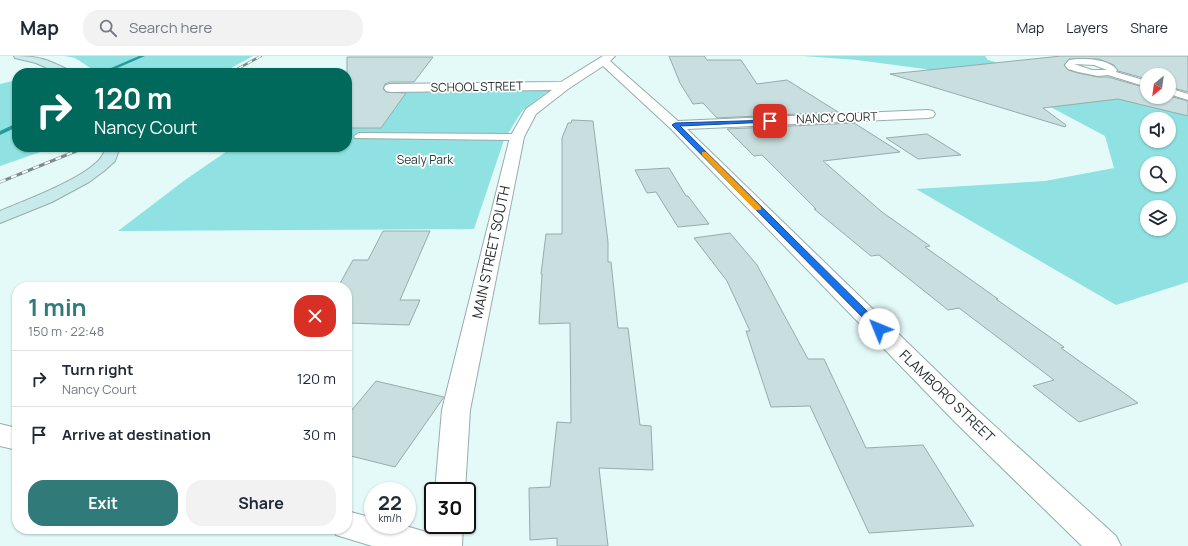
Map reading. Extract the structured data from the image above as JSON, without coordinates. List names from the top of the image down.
{
  "streets": {
    "street": [
      "SCHOOL STREET",
      "NANCY COURT",
      "MAIN STREET SOUTH",
      "FLAMBORO STREET"
    ]
  },
  "crossings": [
    ["SCHOOL STREET", "MAIN STREET SOUTH"],
    ["NANCY COURT", "FLAMBORO STREET"],
    ["MAIN STREET SOUTH", "FLAMBORO STREET"]
  ],
  "parks": ["Sealy Park"],
  "north": "bottom left",
  "page": {
    "header": "Map",
    "search": "Search here",
    "nav": ["Map", "Layers", "Share"],
    "turn": ["120 m", "Nancy Court"],
    "heading": ["1 min", "150 m · 22:48"],
    "list": [
      {
        "name": "Turn right",
        "note": "Nancy Court",
        "value": "120 m"
      },
      {
        "name": "Arrive at destination",
        "value": "30 m"
      }
    ],
    "buttons": ["Exit", "Share"],
    "speed": "22 km/h",
    "limit": "30"
  }
}
